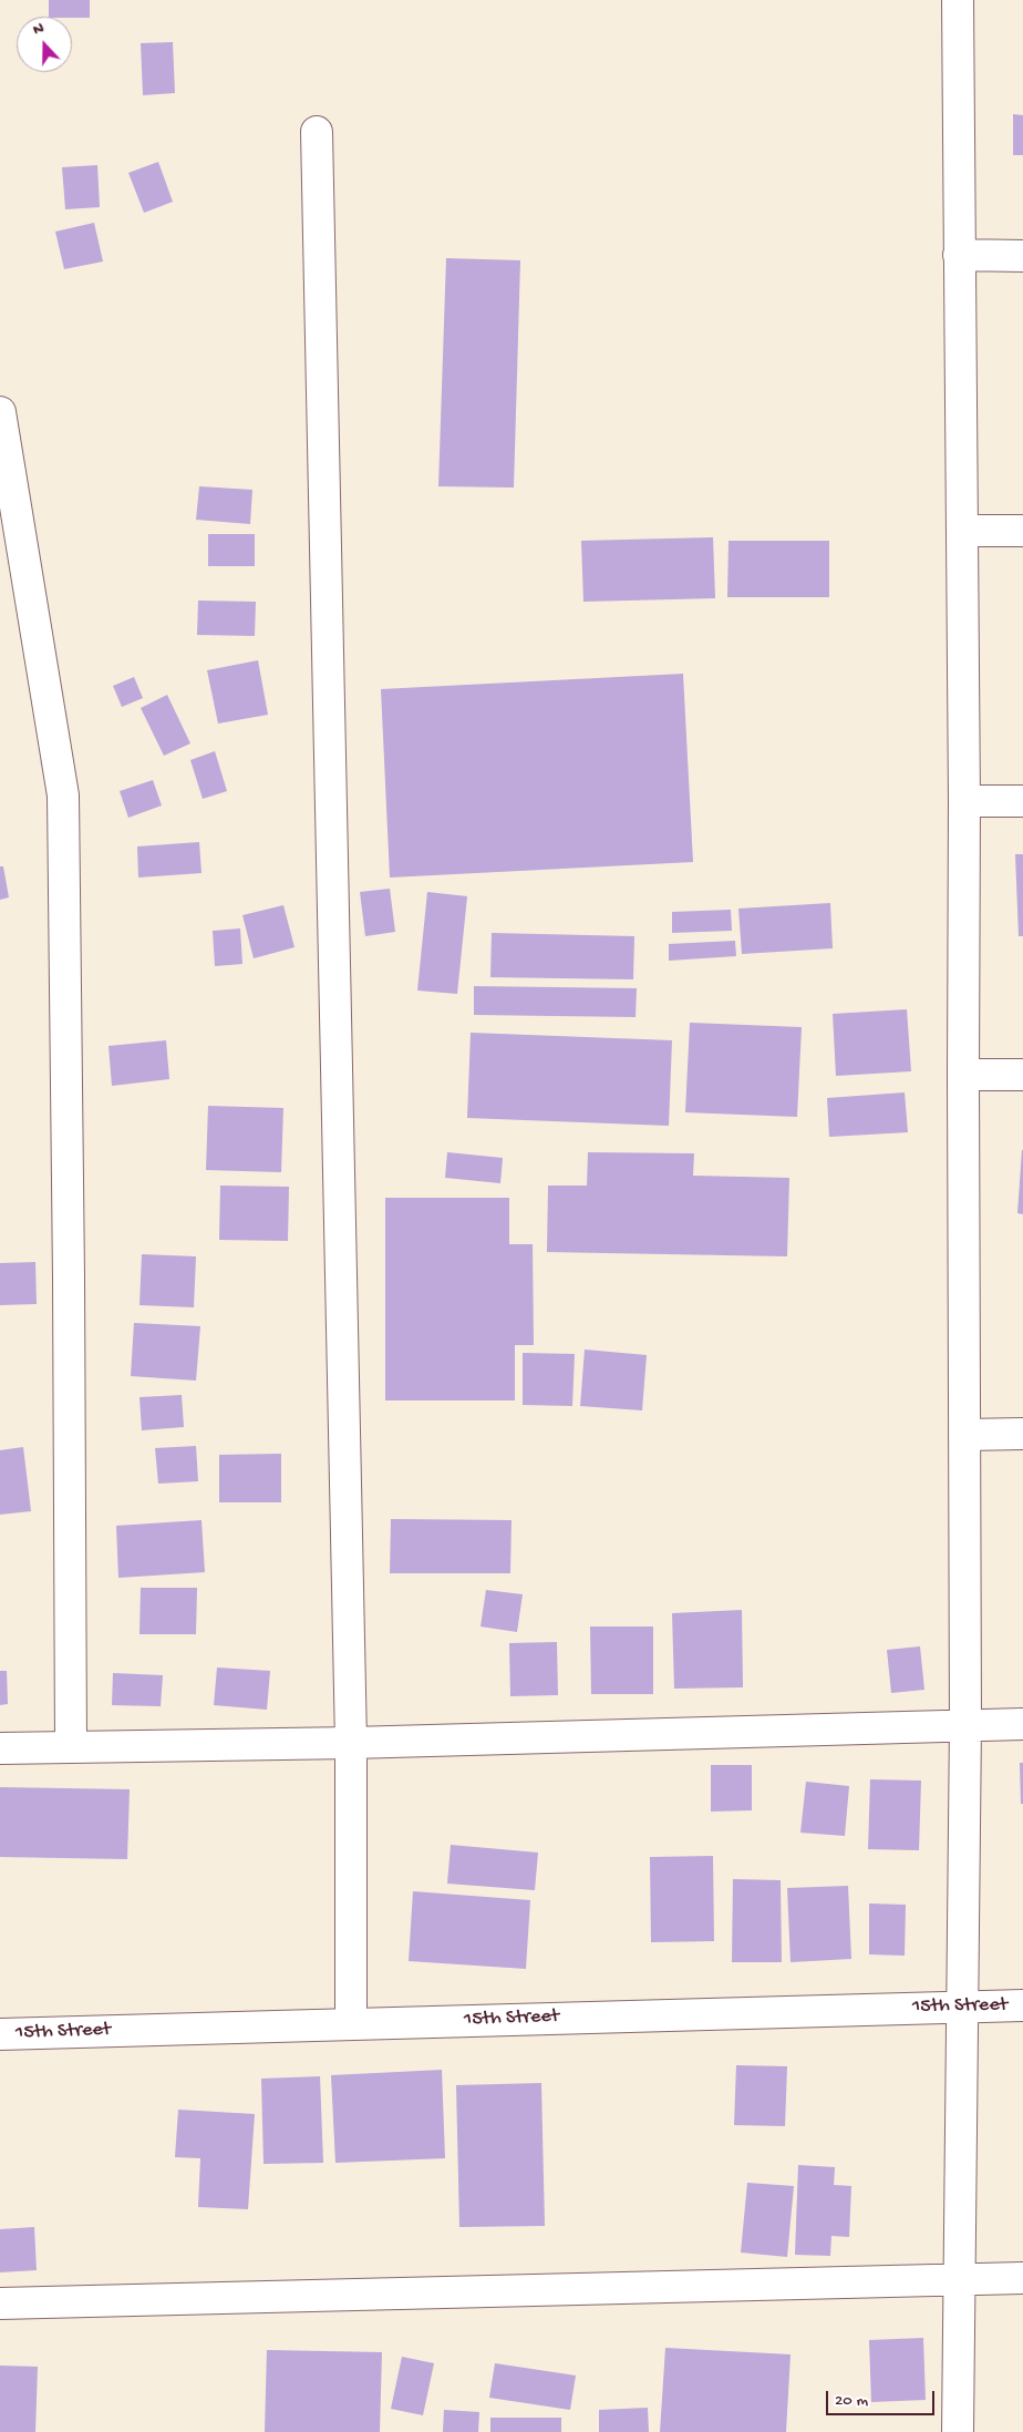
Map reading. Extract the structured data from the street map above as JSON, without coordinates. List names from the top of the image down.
{
  "streets": {
    "street": ["15th Street"]
  },
  "scale_bar": "20 m",
  "north": "top"
}
